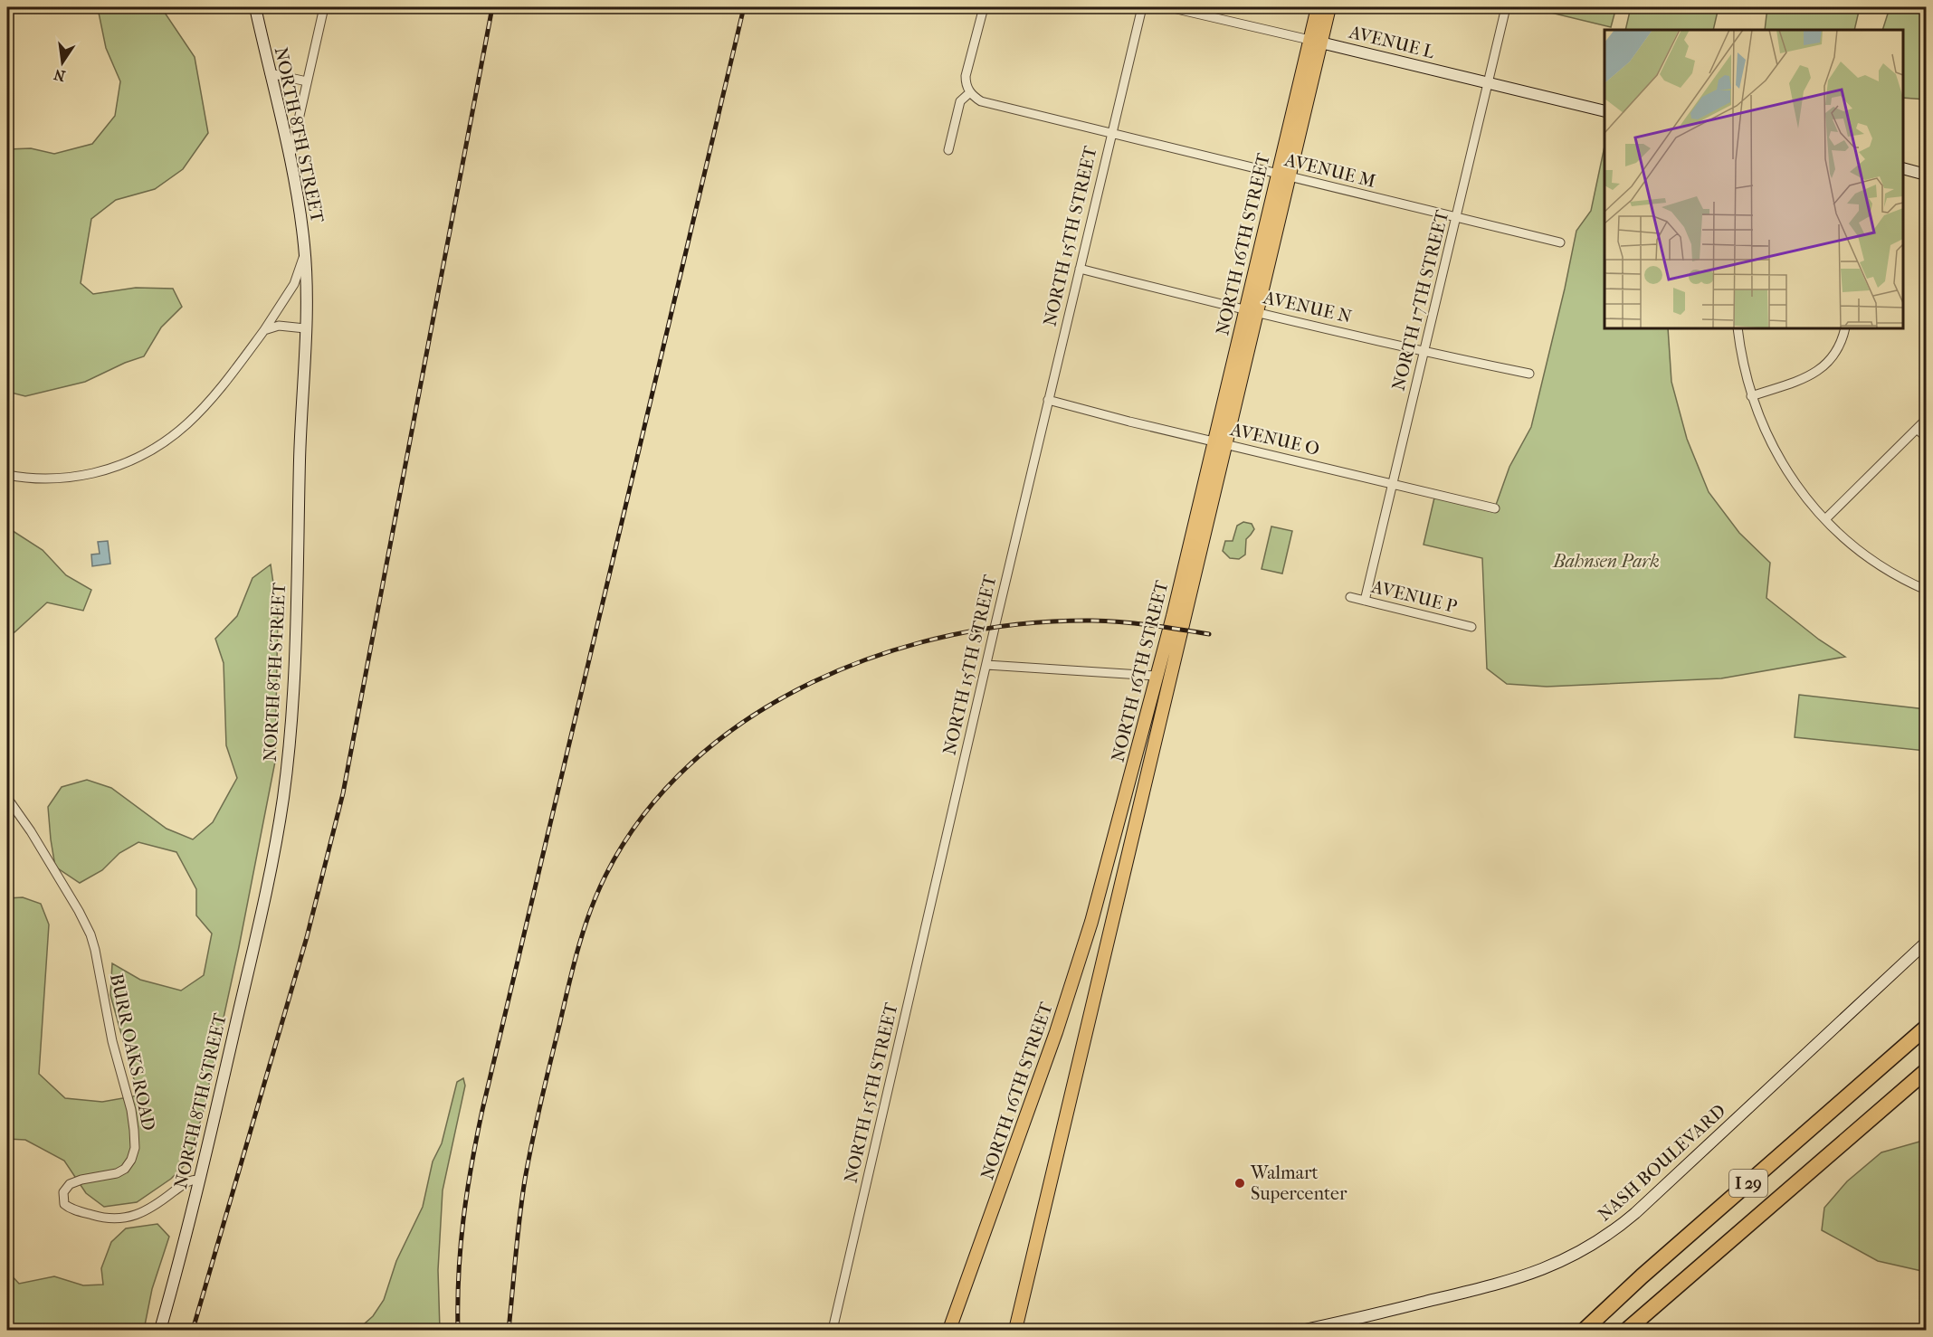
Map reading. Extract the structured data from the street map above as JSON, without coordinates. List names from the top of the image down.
{
  "streets": {
    "highway": ["I 29"],
    "main road": ["NORTH 16TH STREET"],
    "street": [
      "AVENUE L",
      "NORTH 8TH STREET",
      "AVENUE M",
      "NORTH 15TH STREET",
      "NORTH 17TH STREET",
      "AVENUE N",
      "AVENUE O",
      "AVENUE P",
      "BURR OAKS ROAD",
      "NASH BOULEVARD"
    ]
  },
  "crossings": [
    ["AVENUE L", "NORTH 16TH STREET"],
    ["AVENUE L", "NORTH 17TH STREET"],
    ["NORTH 8TH STREET", "BURR OAKS ROAD"],
    ["AVENUE M", "NORTH 15TH STREET"],
    ["AVENUE M", "NORTH 16TH STREET"],
    ["AVENUE M", "NORTH 17TH STREET"],
    ["NORTH 15TH STREET", "AVENUE N"],
    ["NORTH 15TH STREET", "AVENUE O"],
    ["NORTH 16TH STREET", "AVENUE N"],
    ["NORTH 16TH STREET", "AVENUE O"],
    ["NORTH 17TH STREET", "AVENUE N"],
    ["NORTH 17TH STREET", "AVENUE O"],
    ["NORTH 17TH STREET", "AVENUE P"]
  ],
  "parks": ["Bahnsen Park"],
  "places": ["Walmart Supercenter"],
  "north": "bottom"
}
